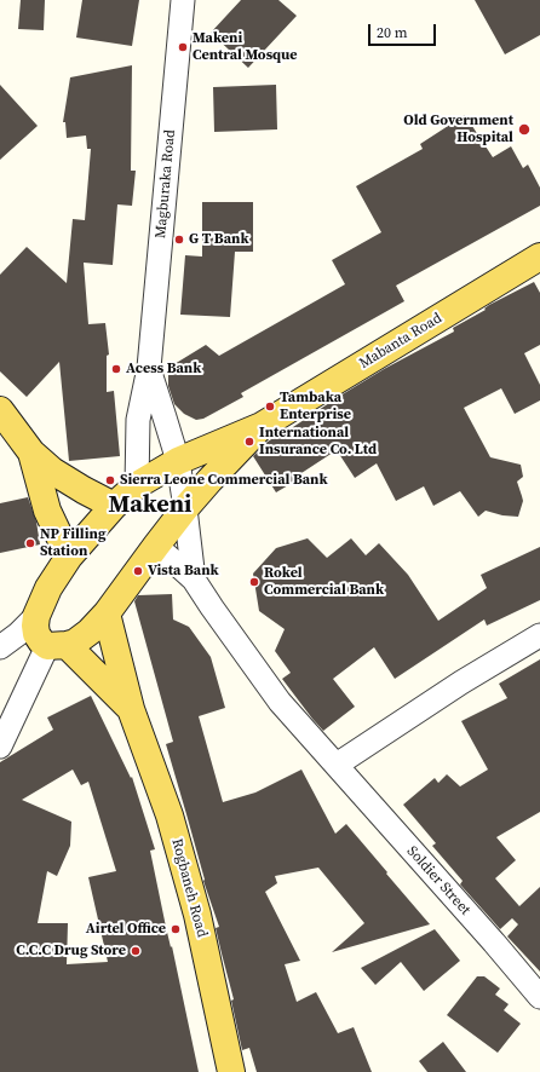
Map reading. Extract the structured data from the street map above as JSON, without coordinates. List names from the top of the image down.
{
  "streets": {
    "main road": ["Mabanta Road", "Rogbaneh Road"],
    "street": ["Magburaka Road", "Soldier Street"]
  },
  "crossings": [
    ["Magburaka Road", "Soldier Street"]
  ],
  "districts": ["Makeni"],
  "places": [
    "Makeni Central Mosque",
    "Old Government Hospital",
    "G T Bank",
    "Acess Bank",
    "Tambaka Enterprise",
    "International Insurance Co. Ltd",
    "Sierra Leone Commercial Bank",
    "NP Filling Station",
    "Vista Bank",
    "Rokel Commercial Bank",
    "Airtel Office",
    "C.C.C Drug Store"
  ],
  "scale_bar": "20 m"
}
